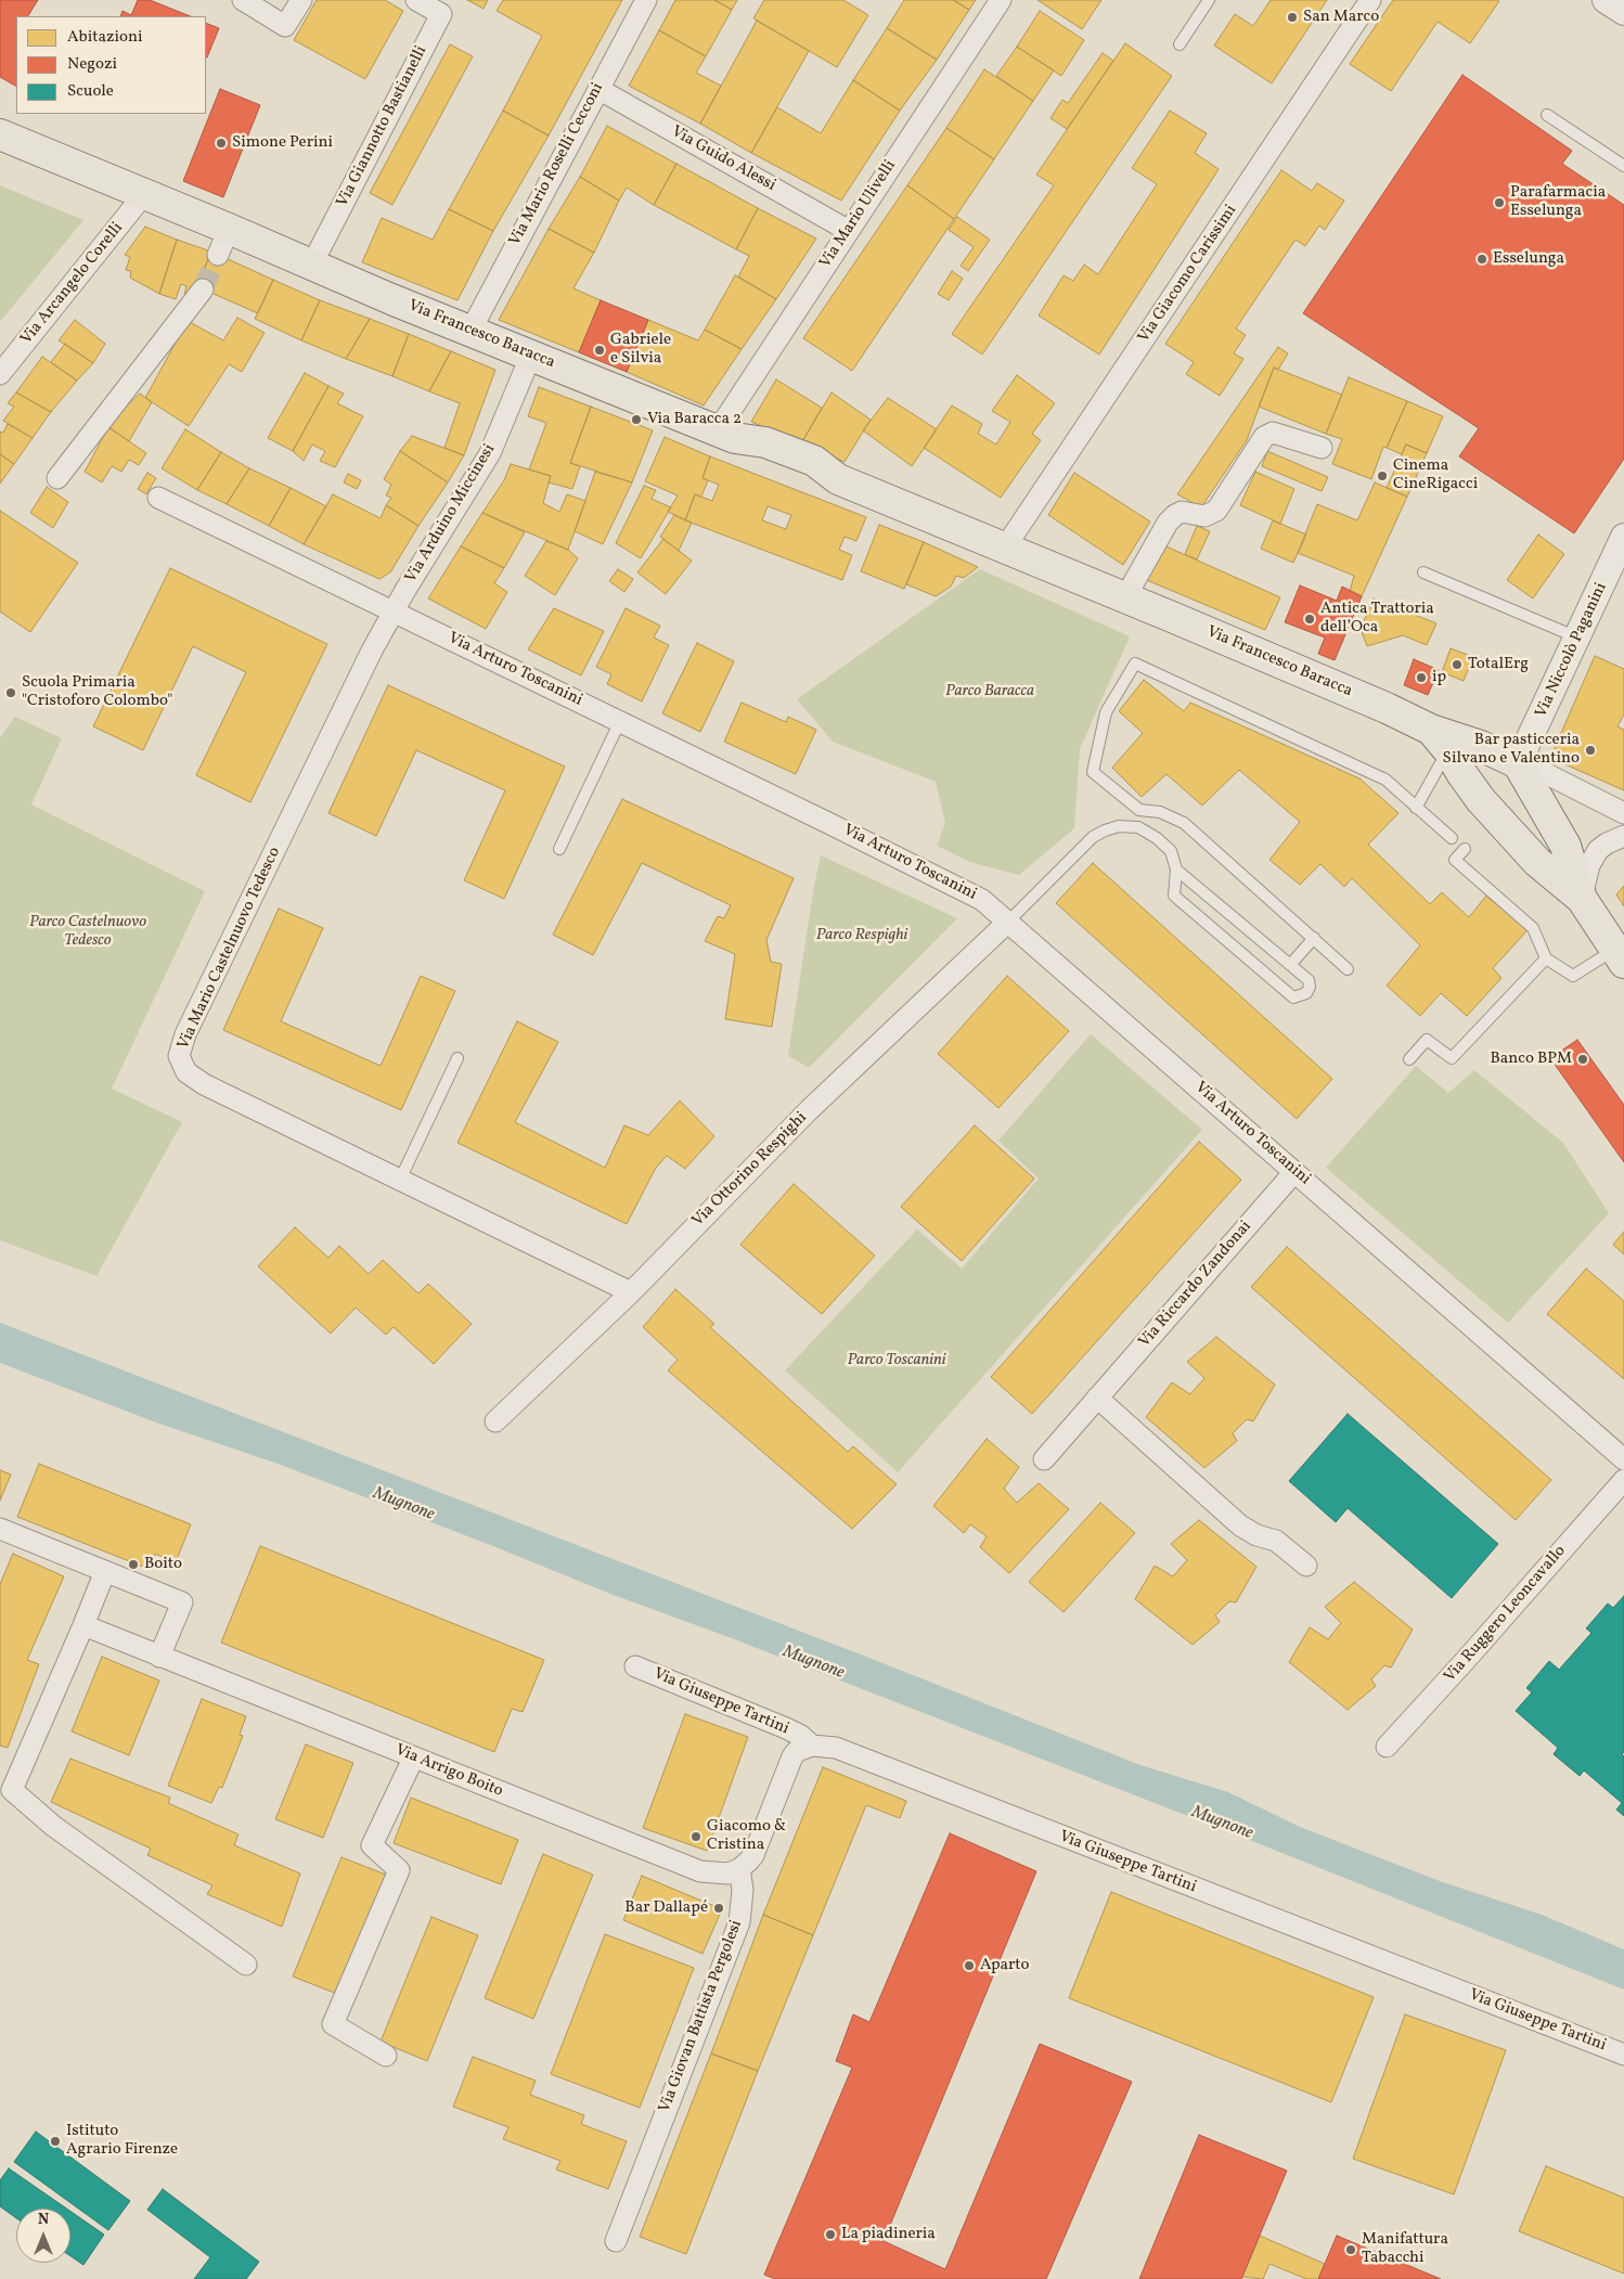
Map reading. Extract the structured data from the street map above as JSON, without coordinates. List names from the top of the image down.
{
  "streets": {
    "main road": ["Via Francesco Baracca"],
    "street": [
      "Via Giannotto Bastianelli",
      "Via Guido Alessi",
      "Via Mario Roselli Cecconi",
      "Via Mario Ulivelli",
      "Via Giacomo Carissimi",
      "Via Arcangelo Corelli",
      "Via Arduino Miccinesi",
      "Via Niccolò Paganini",
      "Via Arturo Toscanini",
      "Via Mario Castelnuovo Tedesco",
      "Via Ottorino Respighi",
      "Via Riccardo Zandonai",
      "Via Ruggero Leoncavallo",
      "Via Giuseppe Tartini",
      "Via Arrigo Boito",
      "Via Giovan Battista Pergolesi"
    ]
  },
  "crossings": [
    ["Via Giannotto Bastianelli", "Via Francesco Baracca"],
    ["Via Guido Alessi", "Via Mario Roselli Cecconi"],
    ["Via Guido Alessi", "Via Mario Ulivelli"],
    ["Via Mario Roselli Cecconi", "Via Francesco Baracca"],
    ["Via Mario Ulivelli", "Via Francesco Baracca"],
    ["Via Giacomo Carissimi", "Via Francesco Baracca"],
    ["Via Arcangelo Corelli", "Via Francesco Baracca"],
    ["Via Francesco Baracca", "Via Arduino Miccinesi"],
    ["Via Francesco Baracca", "Via Niccolò Paganini"],
    ["Via Arduino Miccinesi", "Via Arturo Toscanini"],
    ["Via Arduino Miccinesi", "Via Mario Castelnuovo Tedesco"],
    ["Via Arturo Toscanini", "Via Mario Castelnuovo Tedesco"],
    ["Via Arturo Toscanini", "Via Ottorino Respighi"],
    ["Via Arturo Toscanini", "Via Riccardo Zandonai"],
    ["Via Mario Castelnuovo Tedesco", "Via Ottorino Respighi"],
    ["Via Arrigo Boito", "Via Giovan Battista Pergolesi"]
  ],
  "water": ["Mugnone"],
  "parks": [
    "Parco Baracca",
    "Parco Castelnuovo Tedesco",
    "Parco Respighi",
    "Parco Toscanini"
  ],
  "places": [
    "San Marco",
    "Simone Perini",
    "Parafarmacia Esselunga",
    "Esselunga",
    "Gabriele e Silvia",
    "Via Baracca 2",
    "Cinema CineRigacci",
    "Antica Trattoria dell’Oca",
    "TotalErg",
    "ip",
    "Scuola Primaria \"Cristoforo Colombo\"",
    "Bar pasticceria Silvano e Valentino",
    "Banco BPM",
    "Boito",
    "Giacomo & Cristina",
    "Bar Dallapé",
    "Aparto",
    "Istituto Agrario Firenze",
    "La piadineria",
    "Manifattura Tabacchi"
  ],
  "legend": ["Abitazioni", "Negozi", "Scuole"],
  "north": "top"
}
